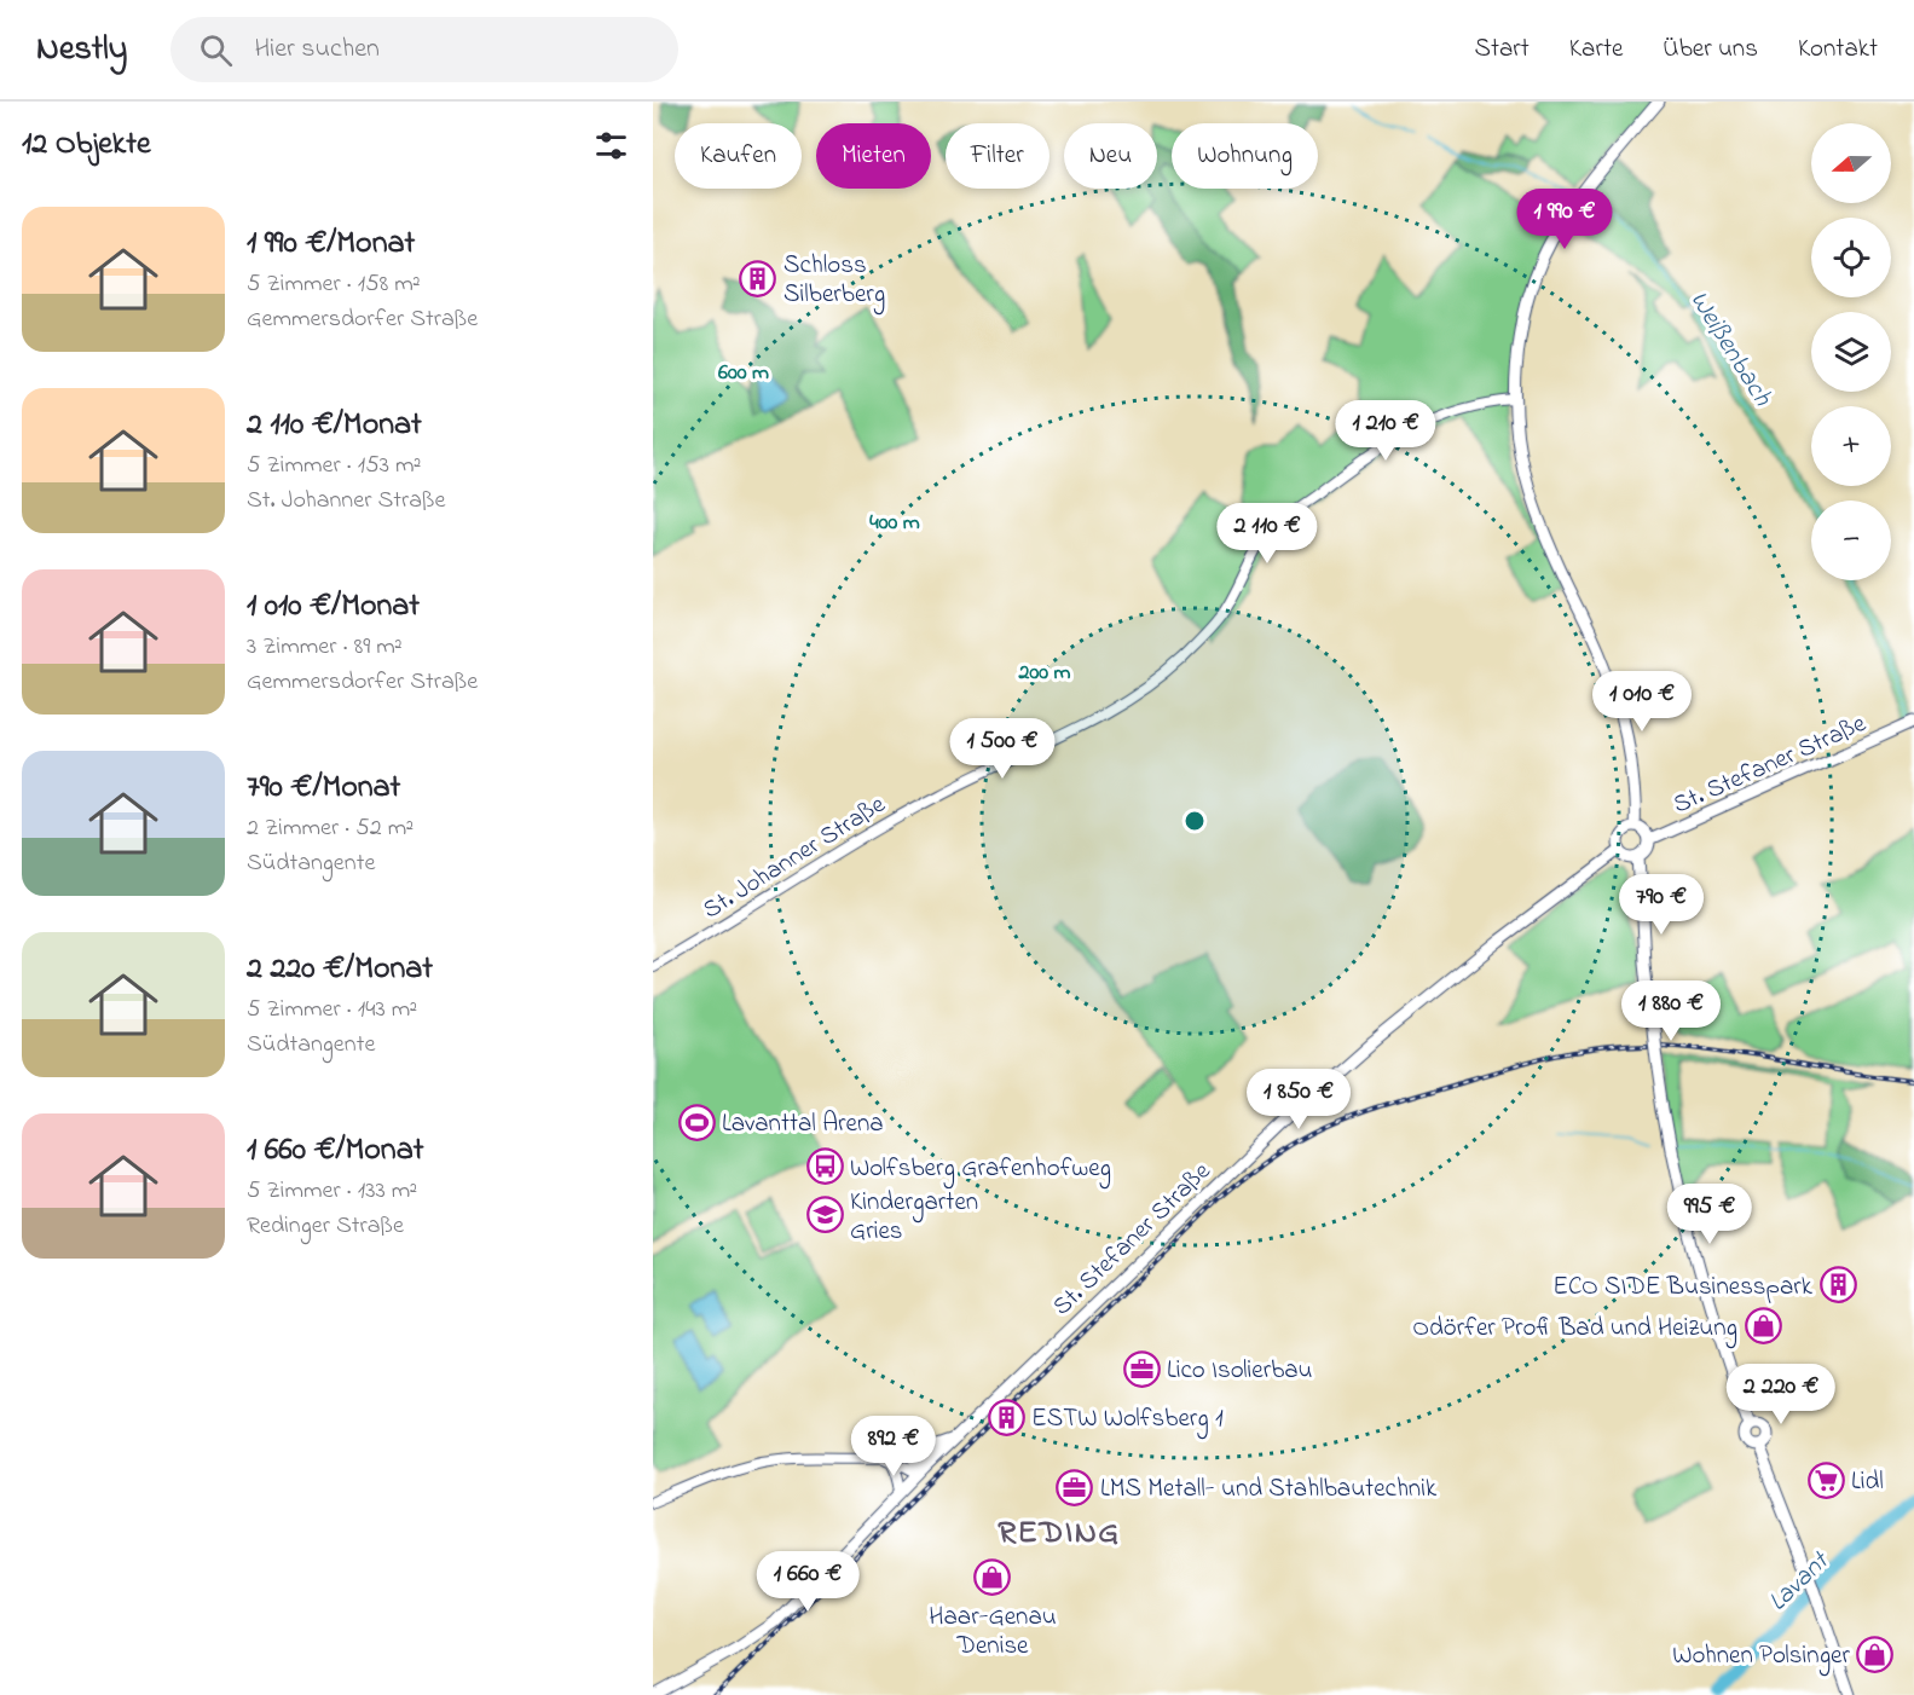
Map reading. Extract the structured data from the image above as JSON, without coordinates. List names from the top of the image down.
{
  "streets": {
    "main road": ["St. Stefaner Straße"],
    "street": ["St. Johanner Straße"]
  },
  "districts": ["REDING"],
  "water": ["Weißenbach", "Lavant"],
  "places": {
    "building": ["Schloss Silberberg", "ECO SIDE Businesspark", "ESTW Wolfsberg 1"],
    "sports": ["Lavanttal Arena"],
    "bus stop": ["Wolfsberg Grafenhofweg"],
    "school or university": ["Kindergarten Gries"],
    "shop": ["Odörfer Profi Bad und Heizung", "Haar-Genau Denise", "Wohnen Polsinger"],
    "office": ["Lico Isolierbau", "LMS Metall- und Stahlbautechnik"],
    "supermarket": ["Lidl"]
  },
  "north": "left",
  "page": {
    "header": "Nestly",
    "search": "Hier suchen",
    "nav": [
      "Start",
      "Karte",
      "Über uns",
      "Kontakt"
    ],
    "heading": "12 Objekte",
    "map_buttons": ["+", "−"],
    "chip": [
      "Kaufen",
      "Mieten",
      "Filter",
      "Neu",
      "Wohnung"
    ],
    "list": [
      {
        "name": "1 990 €/Monat",
        "note": "5 Zimmer · 158 m² · Gemmersdorfer Straße"
      },
      {
        "name": "2 110 €/Monat",
        "note": "5 Zimmer · 153 m² · St. Johanner Straße"
      },
      {
        "name": "1 010 €/Monat",
        "note": "3 Zimmer · 89 m² · Gemmersdorfer Straße"
      },
      {
        "name": "790 €/Monat",
        "note": "2 Zimmer · 52 m² · Südtangente"
      },
      {
        "name": "2 220 €/Monat",
        "note": "5 Zimmer · 143 m² · Südtangente"
      },
      {
        "name": "1 660 €/Monat",
        "note": "5 Zimmer · 133 m² · Redinger Straße"
      }
    ],
    "price": [
      "1 990 €",
      "1 210 €",
      "2 110 €",
      "1 010 €",
      "1 500 €",
      "790 €",
      "1 880 €",
      "1 850 €",
      "995 €",
      "2 220 €",
      "892 €",
      "1 660 €"
    ]
  },
  "rings": ["600 m", "400 m", "200 m"]
}
